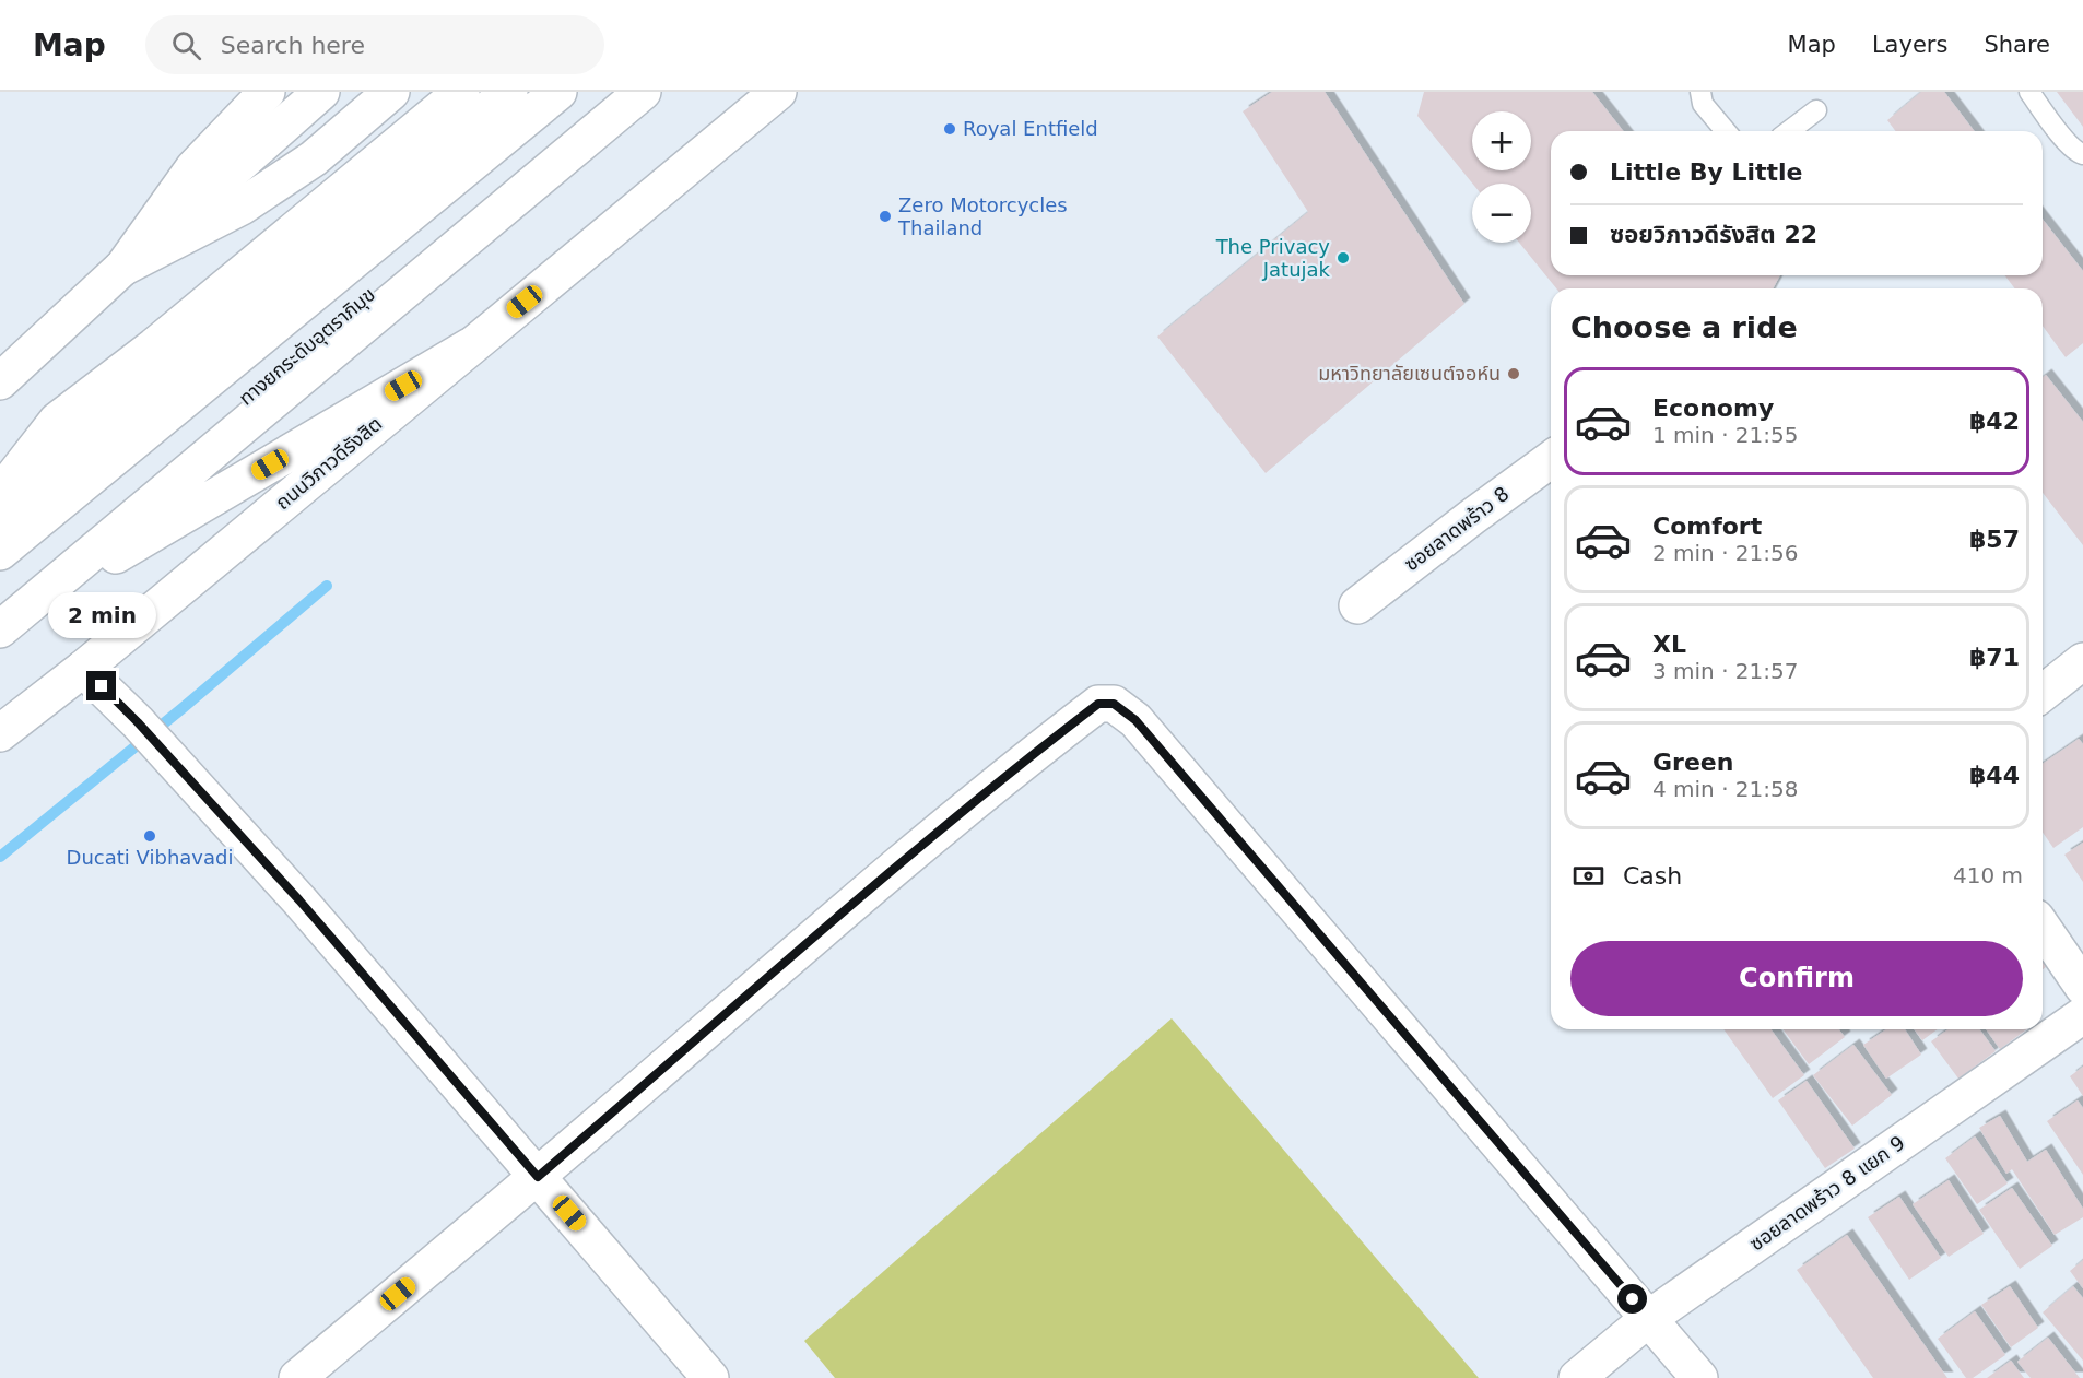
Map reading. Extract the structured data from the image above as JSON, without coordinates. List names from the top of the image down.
{
  "streets": {
    "main road": [
      "ทางยกระดับอุตราภิมุข",
      "ถนนวิภาวดีรังสิต",
      "ซอยลาดพร้าว 8",
      "ซอยลาดพร้าว 8 แยก 9"
    ]
  },
  "places": [
    "Royal Entfield",
    "Zero Motorcycles Thailand",
    "The Privacy Jatujak",
    "มหาวิทยาลัยเซนต์จอห์น",
    "Ducati Vibhavadi"
  ],
  "page": {
    "header": "Map",
    "search": "Search here",
    "nav": ["Map", "Layers", "Share"],
    "map_buttons": ["+", "−"],
    "banner": ["Little By Little", "ซอยวิภาวดีรังสิต 22"],
    "heading": "Choose a ride",
    "list": [
      {
        "name": "Economy",
        "note": "1 min · 21:55",
        "value": "฿42"
      },
      {
        "name": "Comfort",
        "note": "2 min · 21:56",
        "value": "฿57"
      },
      {
        "name": "XL",
        "note": "3 min · 21:57",
        "value": "฿71"
      },
      {
        "name": "Green",
        "note": "4 min · 21:58",
        "value": "฿44"
      }
    ],
    "bubble": "2 min",
    "pay": ["Cash", "410 m"],
    "buttons": "Confirm"
  }
}
